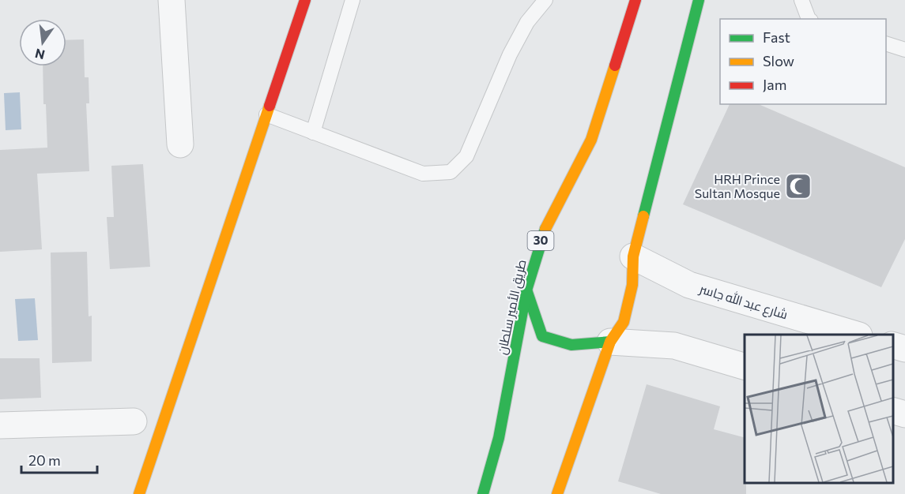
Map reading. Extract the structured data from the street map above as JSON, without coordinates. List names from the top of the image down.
{
  "streets": {
    "main road": ["30", "طريق الأمير سلطان"],
    "street": ["شارع عبد الله جاسر"]
  },
  "places": {
    "mosque": ["HRH Prince Sultan Mosque"]
  },
  "legend": ["Fast", "Slow", "Jam"],
  "scale_bar": "20 m",
  "north": "bottom"
}
